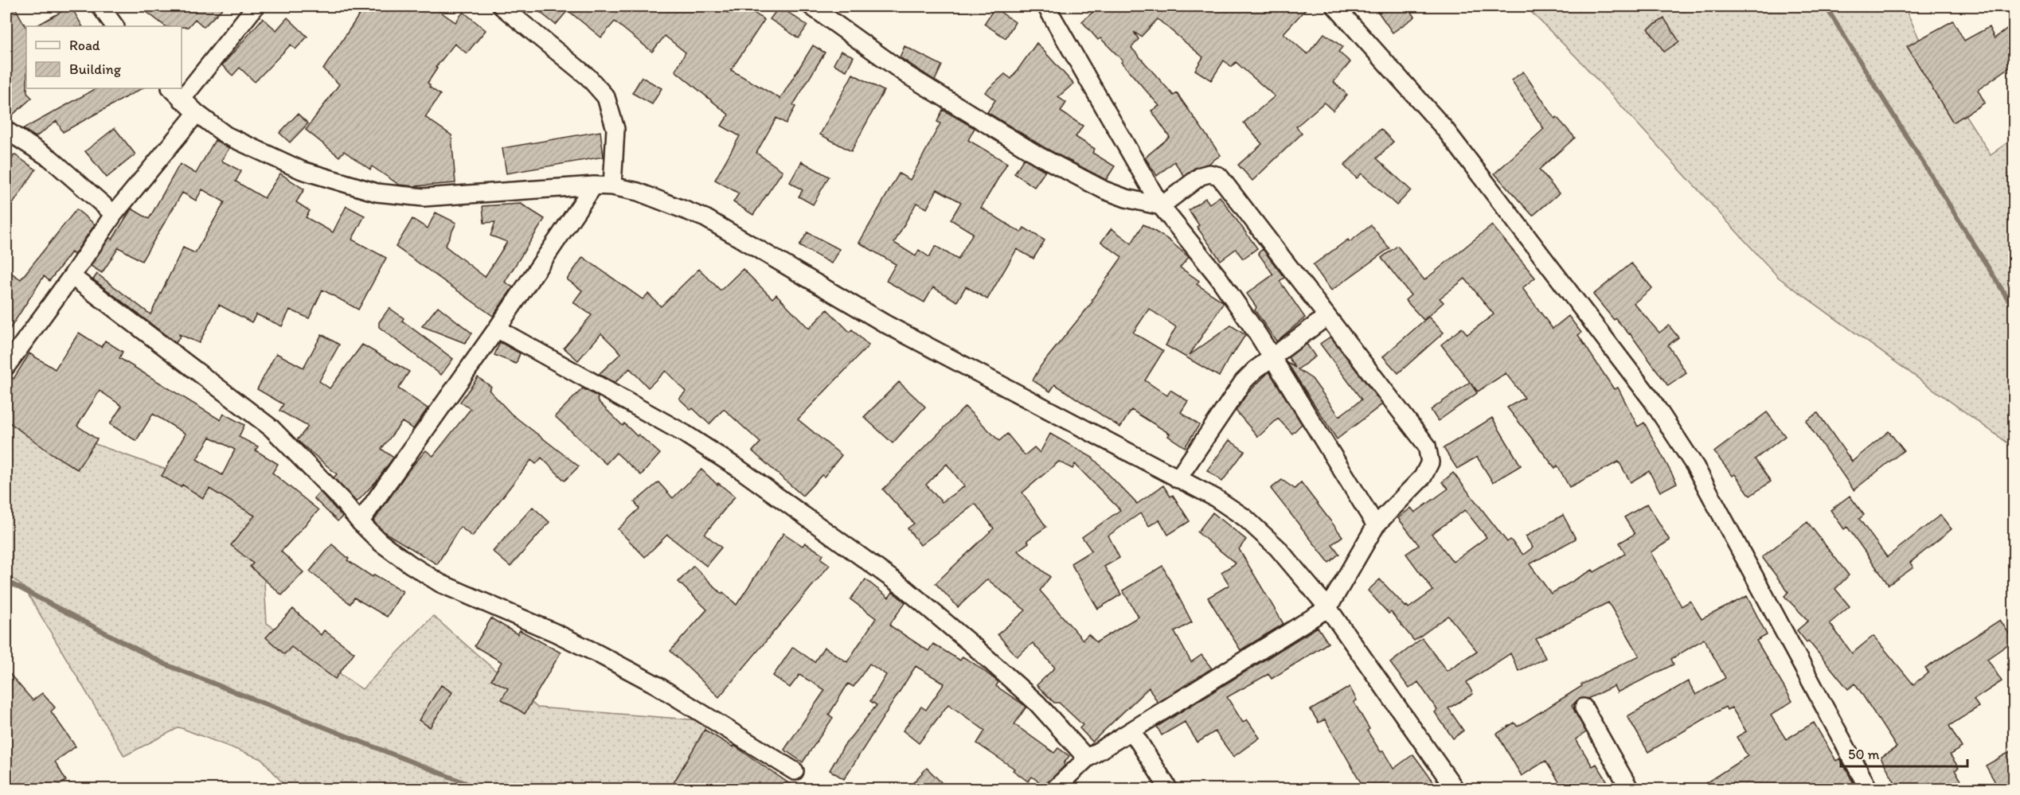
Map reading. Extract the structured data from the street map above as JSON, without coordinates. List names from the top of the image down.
{
  "legend": ["Road", "Building"],
  "scale_bar": "50 m"
}
